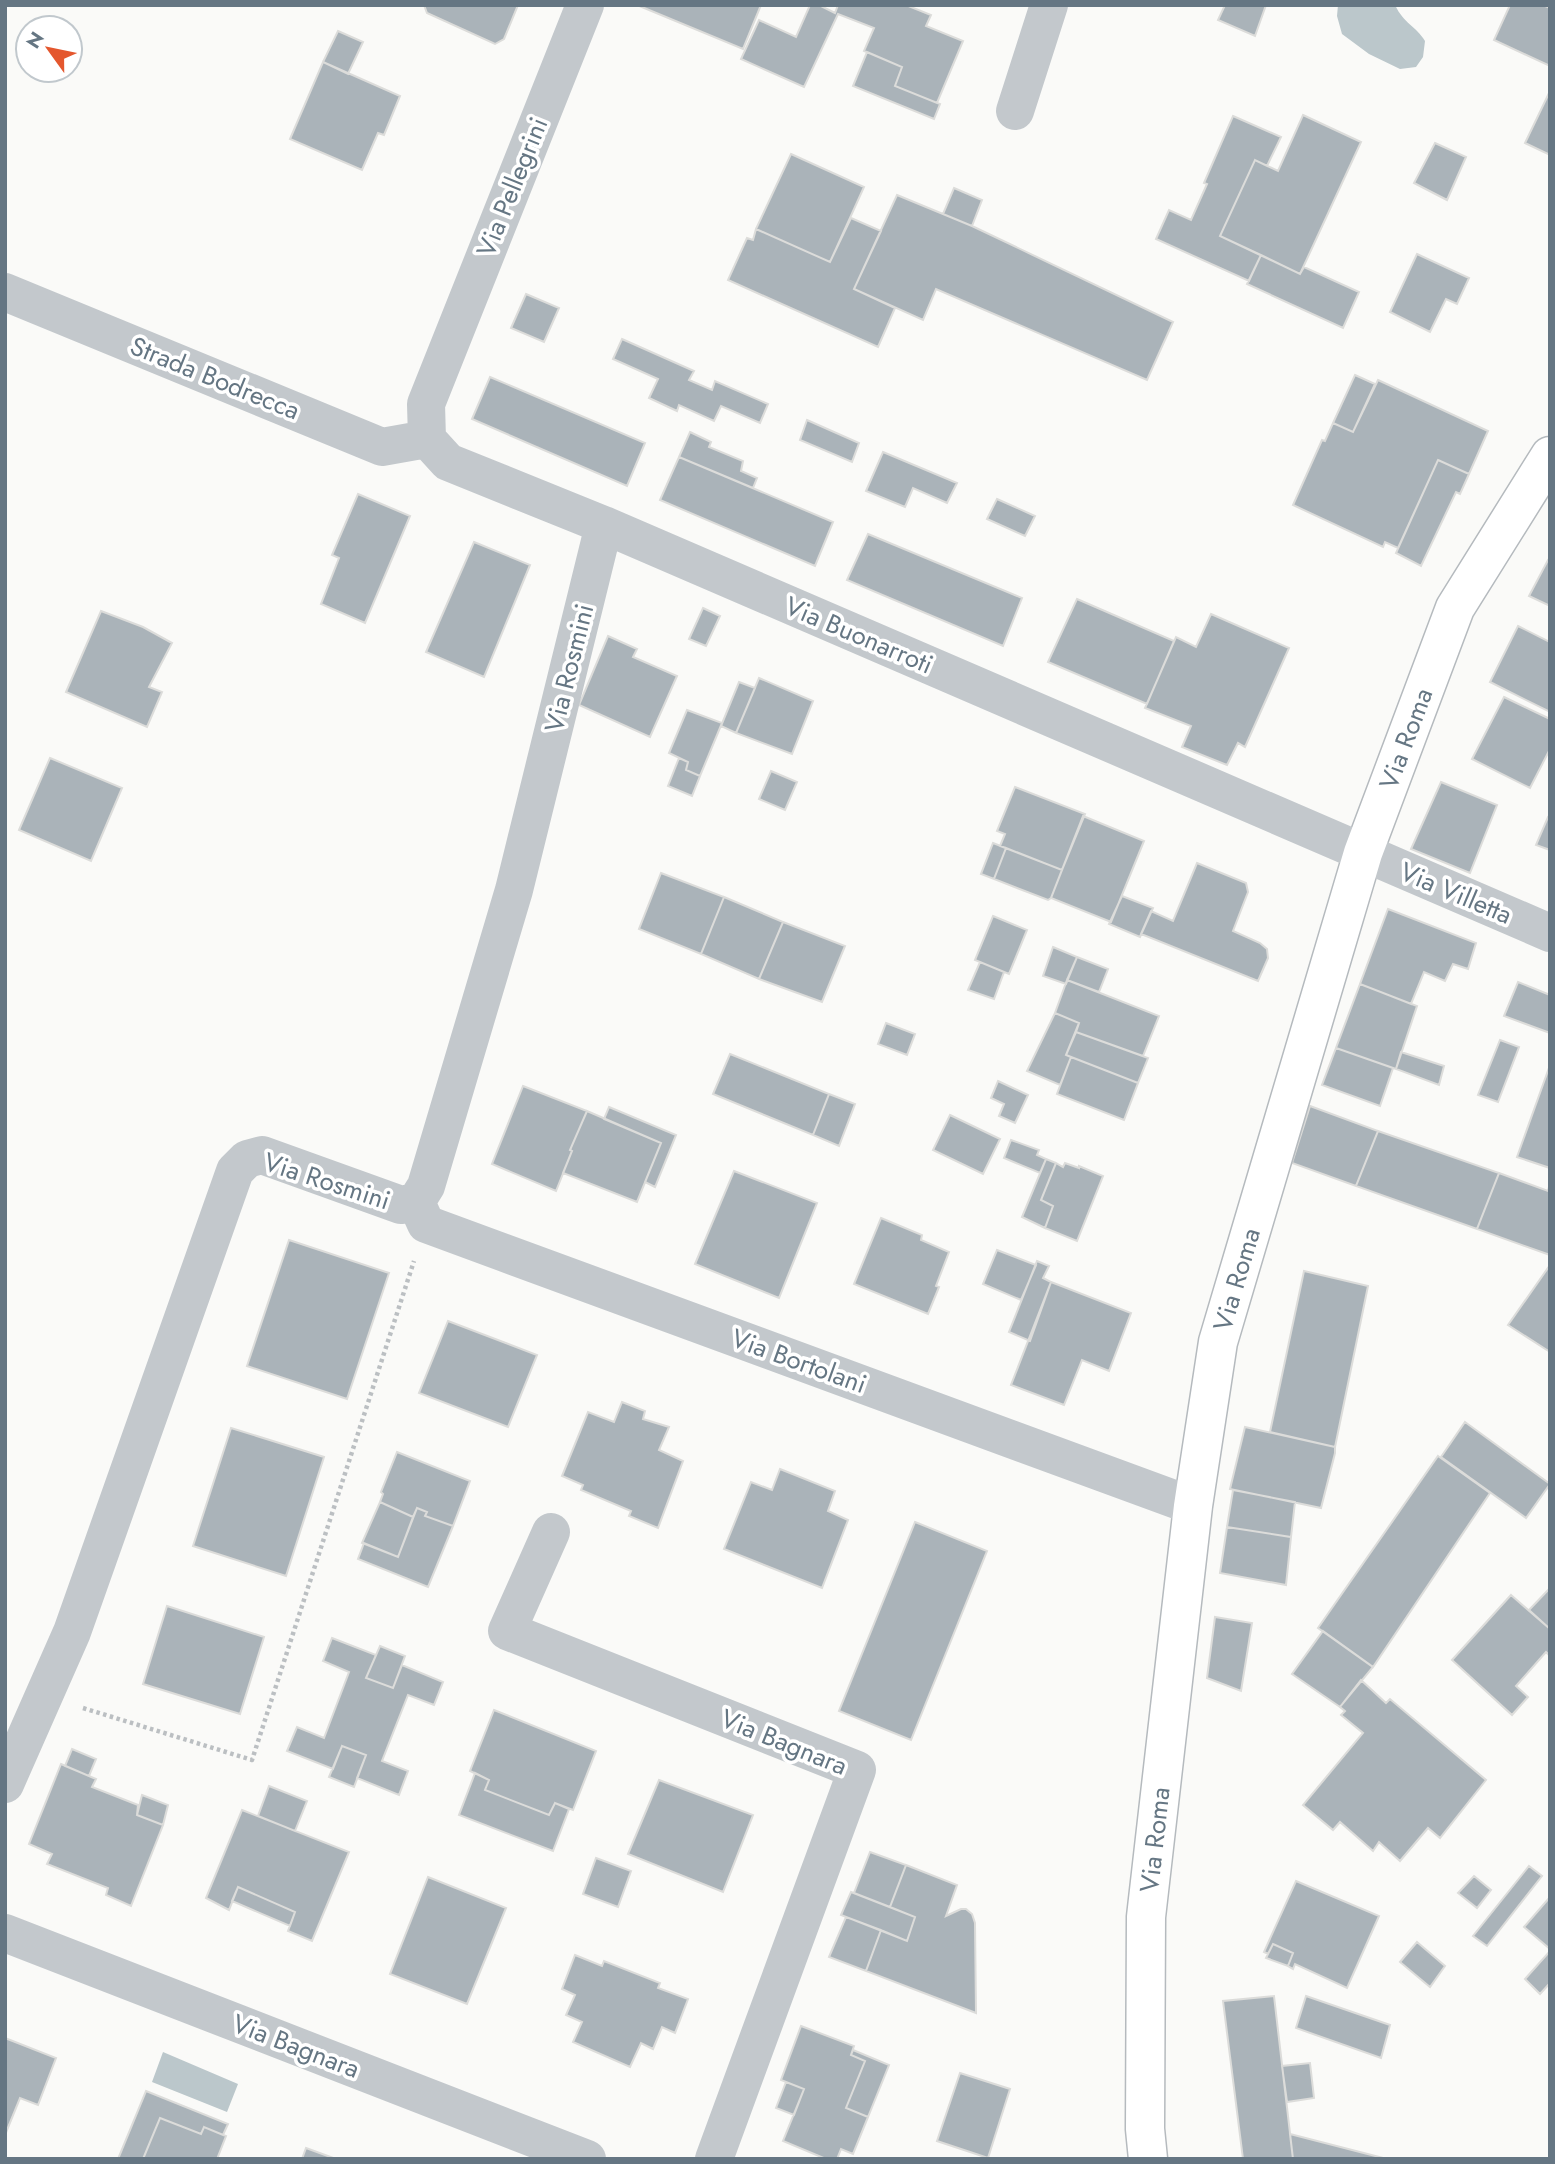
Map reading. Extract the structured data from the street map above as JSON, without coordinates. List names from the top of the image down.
{
  "streets": {
    "main road": ["Via Roma"],
    "street": [
      "Via Pellegrini",
      "Strada Bodrecca",
      "Via Buonarroti",
      "Via Rosmini",
      "Via Villetta",
      "Via Bortolani",
      "Via Bagnara"
    ]
  },
  "crossings": [
    ["Via Pellegrini", "Strada Bodrecca"],
    ["Via Pellegrini", "Via Buonarroti"],
    ["Strada Bodrecca", "Via Buonarroti"],
    ["Via Buonarroti", "Via Rosmini"],
    ["Via Buonarroti", "Via Roma"],
    ["Via Buonarroti", "Via Villetta"],
    ["Via Rosmini", "Via Bortolani"],
    ["Via Roma", "Via Villetta"],
    ["Via Roma", "Via Bortolani"]
  ],
  "north": "top left"
}
